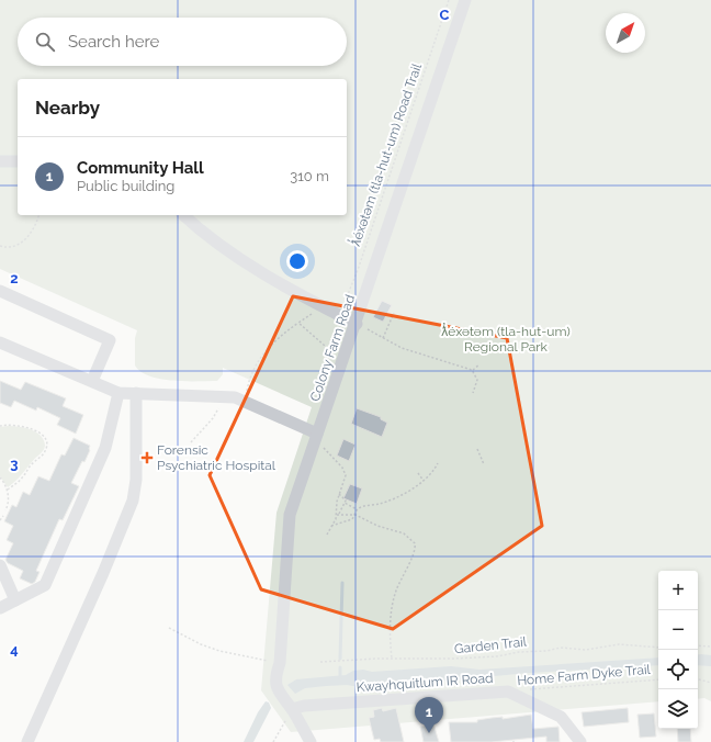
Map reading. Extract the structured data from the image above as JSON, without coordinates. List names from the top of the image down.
{
  "streets": {
    "street": ["Colony Farm Road", "Kwayhquitlum IR Road"],
    "path": ["ƛ̓éxətəm (tla-hut-um) Road Trail", "Garden Trail", "Home Farm Dyke Trail"]
  },
  "crossings": [
    ["Colony Farm Road", "Kwayhquitlum IR Road"],
    ["Home Farm Dyke Trail", "Kwayhquitlum IR Road"]
  ],
  "parks": ["ƛ̓éxətəm (tla-hut-um) Regional Park"],
  "places": {
    "health": ["Forensic Psychiatric Hospital"]
  },
  "north": "top right",
  "page": {
    "search": "Search here",
    "heading": "Nearby",
    "list": [
      {
        "mark": "1",
        "name": "Community Hall",
        "note": "Public building",
        "value": "310 m"
      }
    ],
    "map_buttons": ["+", "−"],
    "pins": "1"
  },
  "grid": {
    "columns": ["C"],
    "rows": ["2", "3", "4"]
  }
}
